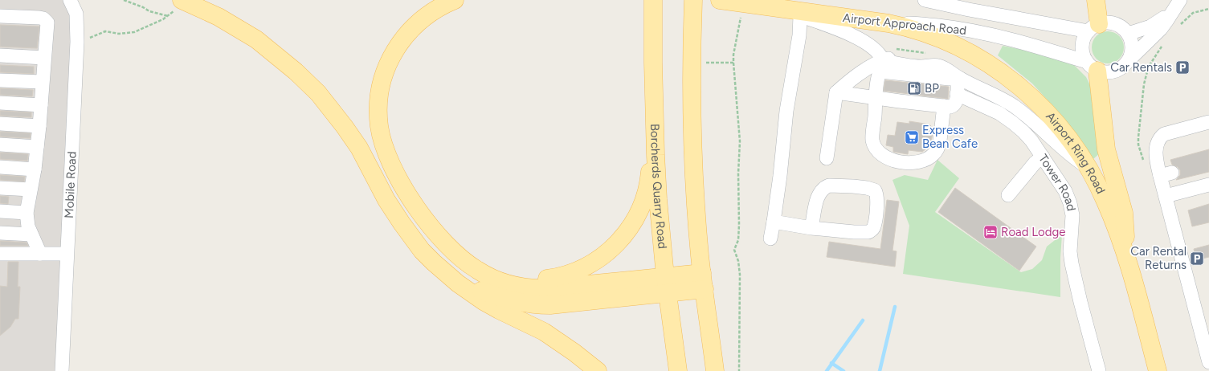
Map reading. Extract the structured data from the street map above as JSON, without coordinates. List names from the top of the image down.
{
  "streets": {
    "main road": ["Airport Approach Road", "Airport Ring Road", "Borcherds Quarry Road"],
    "street": ["Tower Road", "Mobile Road"]
  },
  "crossings": [
    ["Airport Approach Road", "Airport Ring Road"]
  ],
  "places": {
    "parking": ["Car Rentals", "Car Rental Returns"],
    "fuel station": ["BP"],
    "supermarket": ["Express Bean Cafe"],
    "hotel": ["Road Lodge"]
  }
}
